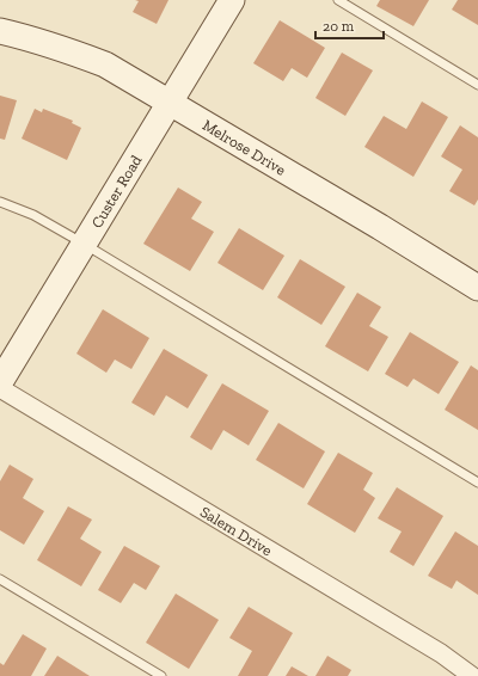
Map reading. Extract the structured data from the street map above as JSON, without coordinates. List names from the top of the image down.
{
  "streets": {
    "street": ["Melrose Drive", "Custer Road", "Salem Drive"]
  },
  "crossings": [
    ["Melrose Drive", "Custer Road"]
  ],
  "scale_bar": "20 m"
}
